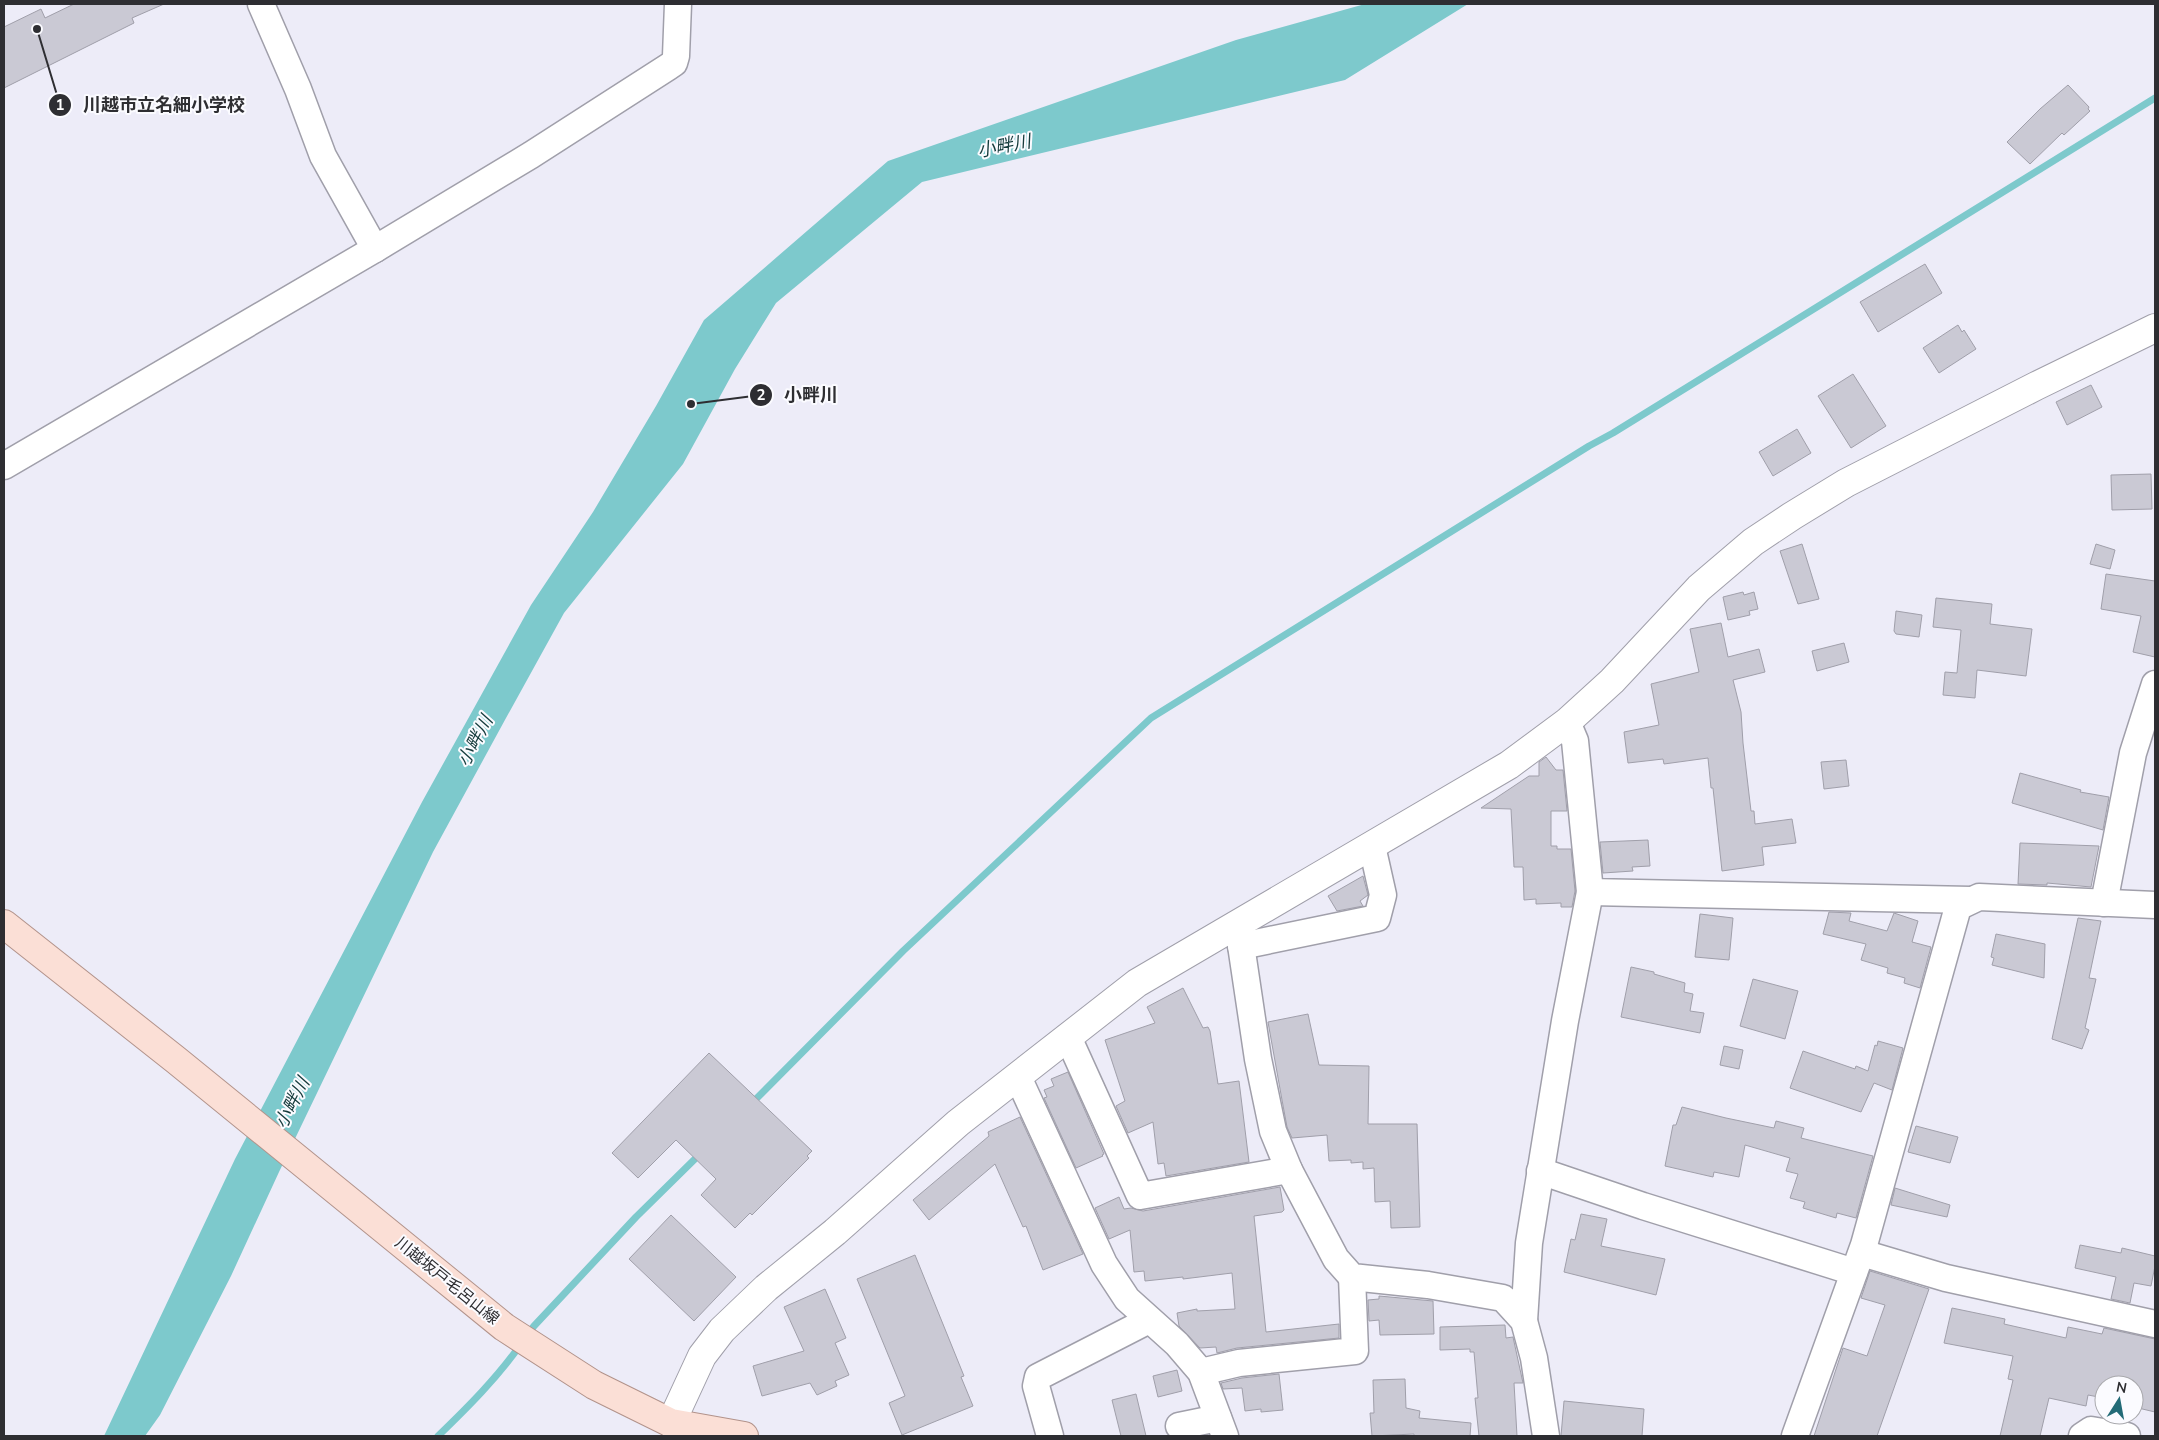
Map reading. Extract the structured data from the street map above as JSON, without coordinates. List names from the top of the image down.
{
  "streets": {
    "main road": ["川越坂戸毛呂山線"]
  },
  "water": ["小畔川"],
  "places": ["川越市立名細小学校", "小畔川"],
  "north": "top"
}
